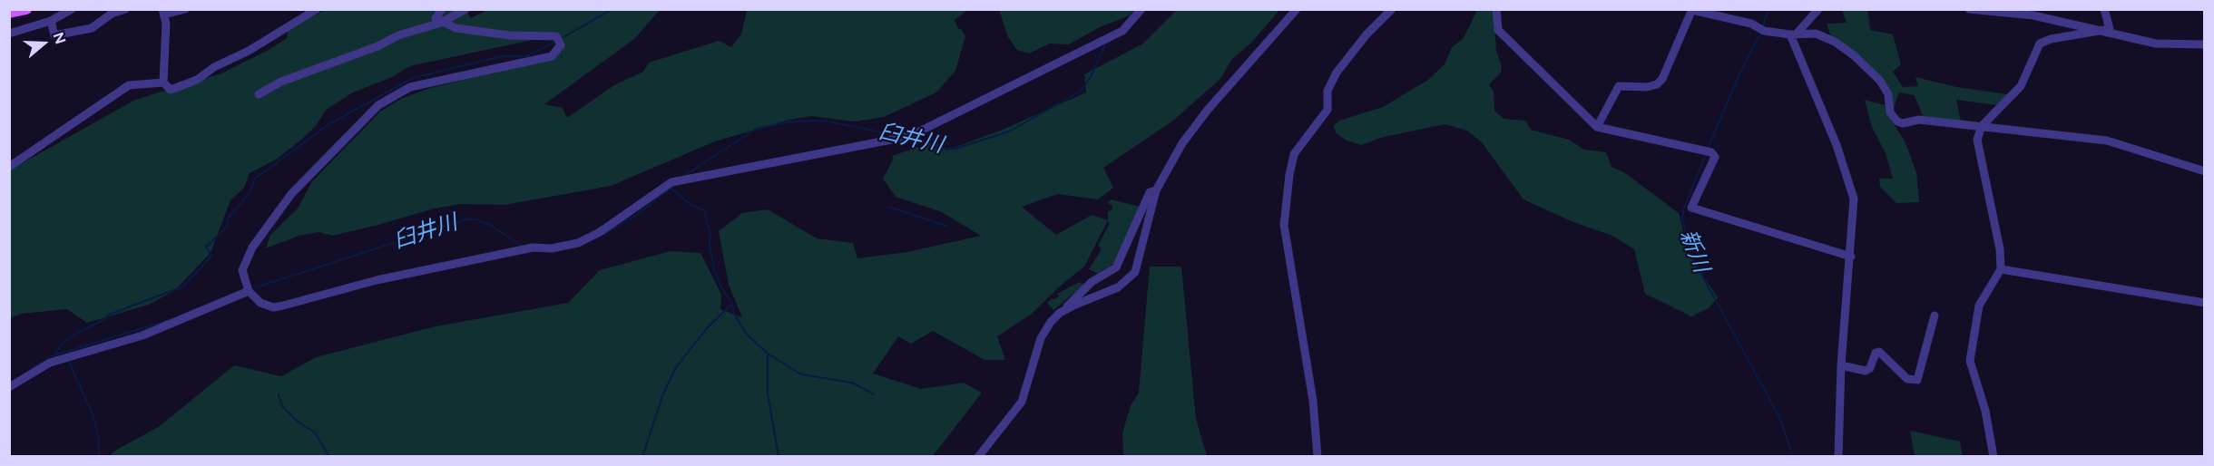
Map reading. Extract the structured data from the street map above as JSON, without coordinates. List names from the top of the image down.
{
  "water": ["臼井川", "新川"],
  "north": "right"
}
